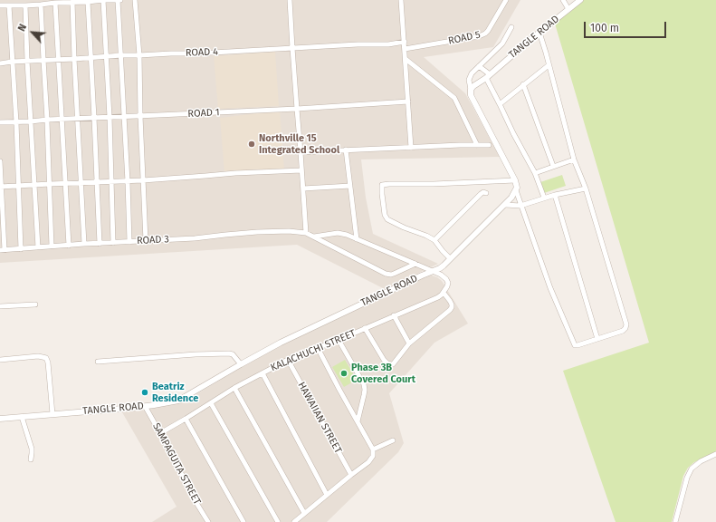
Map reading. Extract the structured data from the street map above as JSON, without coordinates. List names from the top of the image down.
{
  "streets": {
    "street": [
      "TANGLE ROAD",
      "ROAD 5",
      "ROAD 4",
      "ROAD 1",
      "ROAD 3",
      "KALACHUCHI STREET",
      "HAWAIIAN STREET",
      "SAMPAGUITA STREET"
    ]
  },
  "crossings": [
    ["TANGLE ROAD", "SAMPAGUITA STREET"],
    ["KALACHUCHI STREET", "HAWAIIAN STREET"],
    ["KALACHUCHI STREET", "SAMPAGUITA STREET"]
  ],
  "places": ["Northville 15 Integrated School", "Phase 3B Covered Court", "Beatriz Residence"],
  "scale_bar": "100 m",
  "north": "top left"
}
